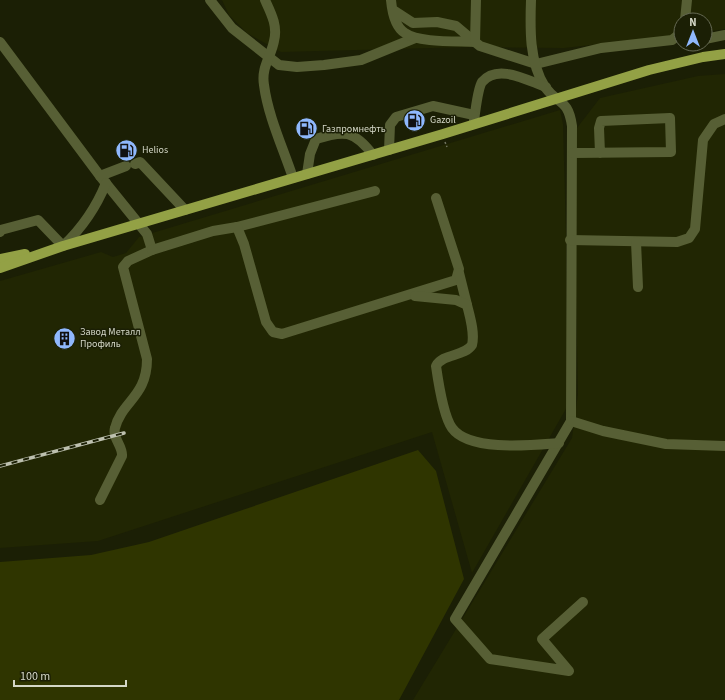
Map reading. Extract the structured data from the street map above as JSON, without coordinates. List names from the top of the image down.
{
  "places": {
    "fuel station": ["Gazoil", "Газпромнефть", "Helios"],
    "building": ["Завод Металл Профиль"]
  },
  "scale_bar": "100 m",
  "north": "top"
}
